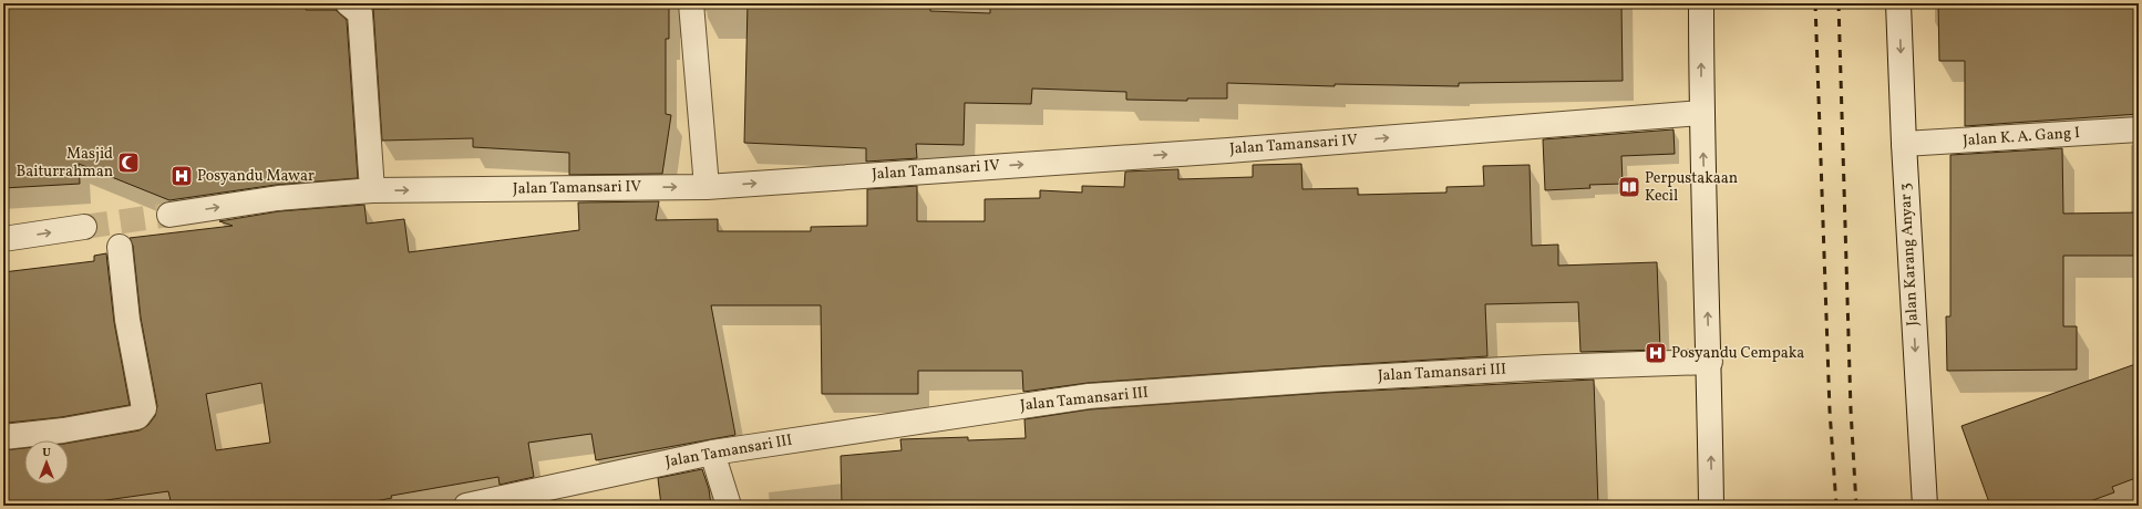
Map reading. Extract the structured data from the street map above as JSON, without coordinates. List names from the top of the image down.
{
  "streets": {
    "street": [
      "Jalan K. A. Gang I",
      "Jalan Tamansari IV",
      "Jalan Karang Anyar 3",
      "Jalan Tamansari III"
    ]
  },
  "crossings": [
    ["Jalan K. A. Gang I", "Jalan Karang Anyar 3"]
  ],
  "one_way": ["Jalan Tamansari IV"],
  "places": {
    "mosque": ["Masjid Baiturrahman"],
    "hospital": ["Posyandu Mawar", "Posyandu Cempaka"],
    "library": ["Perpustakaan Kecil"]
  },
  "north": "top"
}
